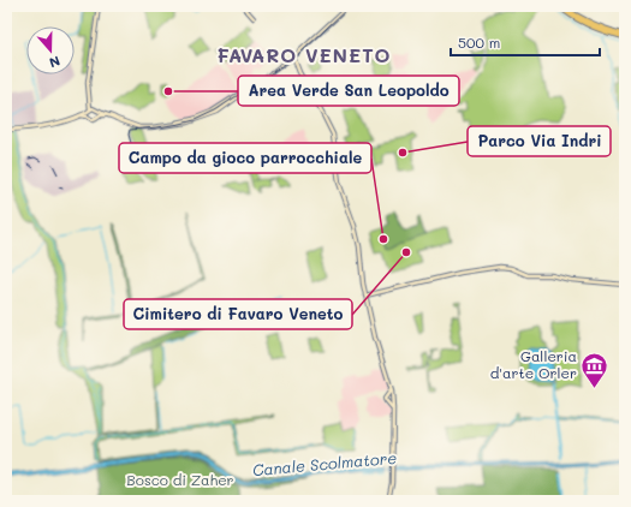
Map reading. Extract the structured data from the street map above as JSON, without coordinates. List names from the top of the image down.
{
  "districts": ["FAVARO VENETO"],
  "water": ["Canale Scolmatore"],
  "parks": ["Bosco di Zaher"],
  "places": {
    "other": [
      "Area Verde San Leopoldo",
      "Parco Via Indri",
      "Campo da gioco parrocchiale",
      "Cimitero di Favaro Veneto"
    ],
    "museum": ["Galleria d'arte Orler"]
  },
  "scale_bar": "500 m",
  "north": "bottom"
}
